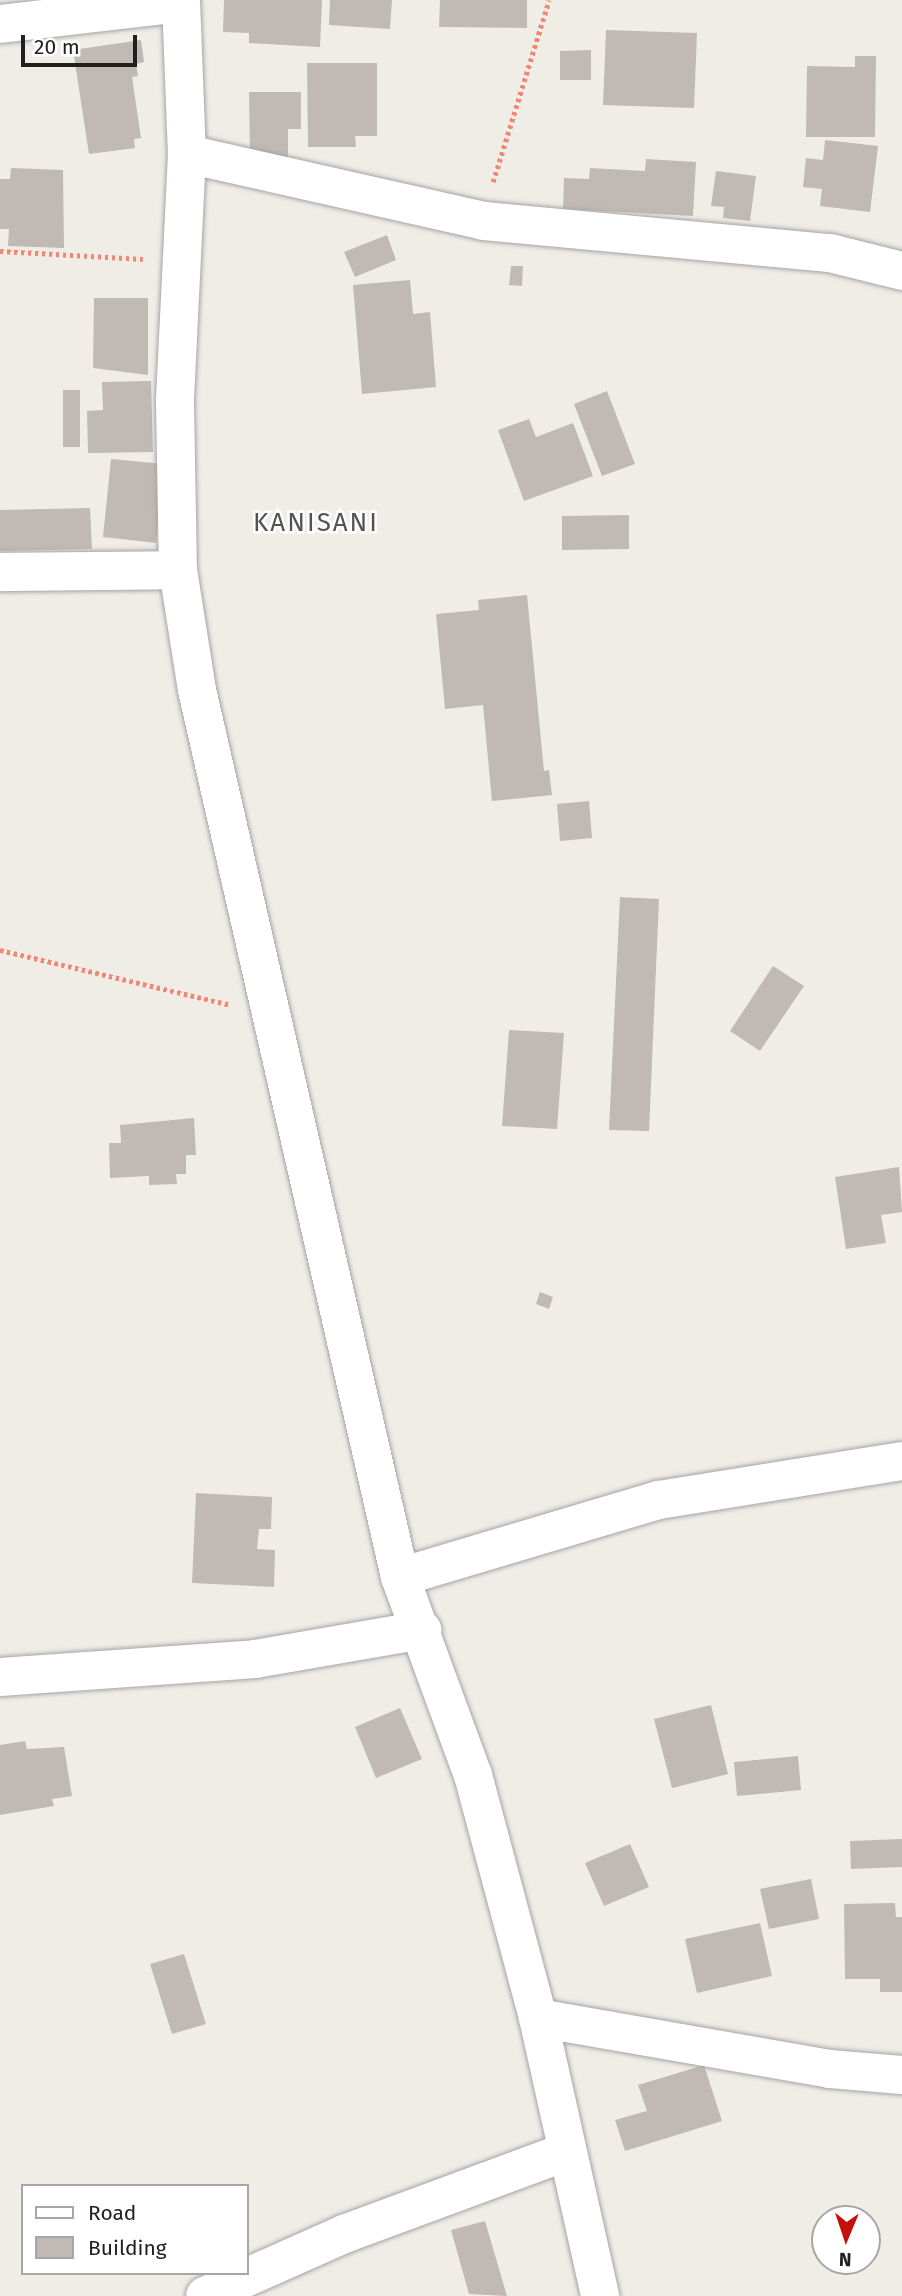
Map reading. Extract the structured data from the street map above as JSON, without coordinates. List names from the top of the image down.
{
  "districts": ["KANISANI"],
  "legend": ["Road", "Building"],
  "scale_bar": "20 m",
  "north": "bottom"
}
